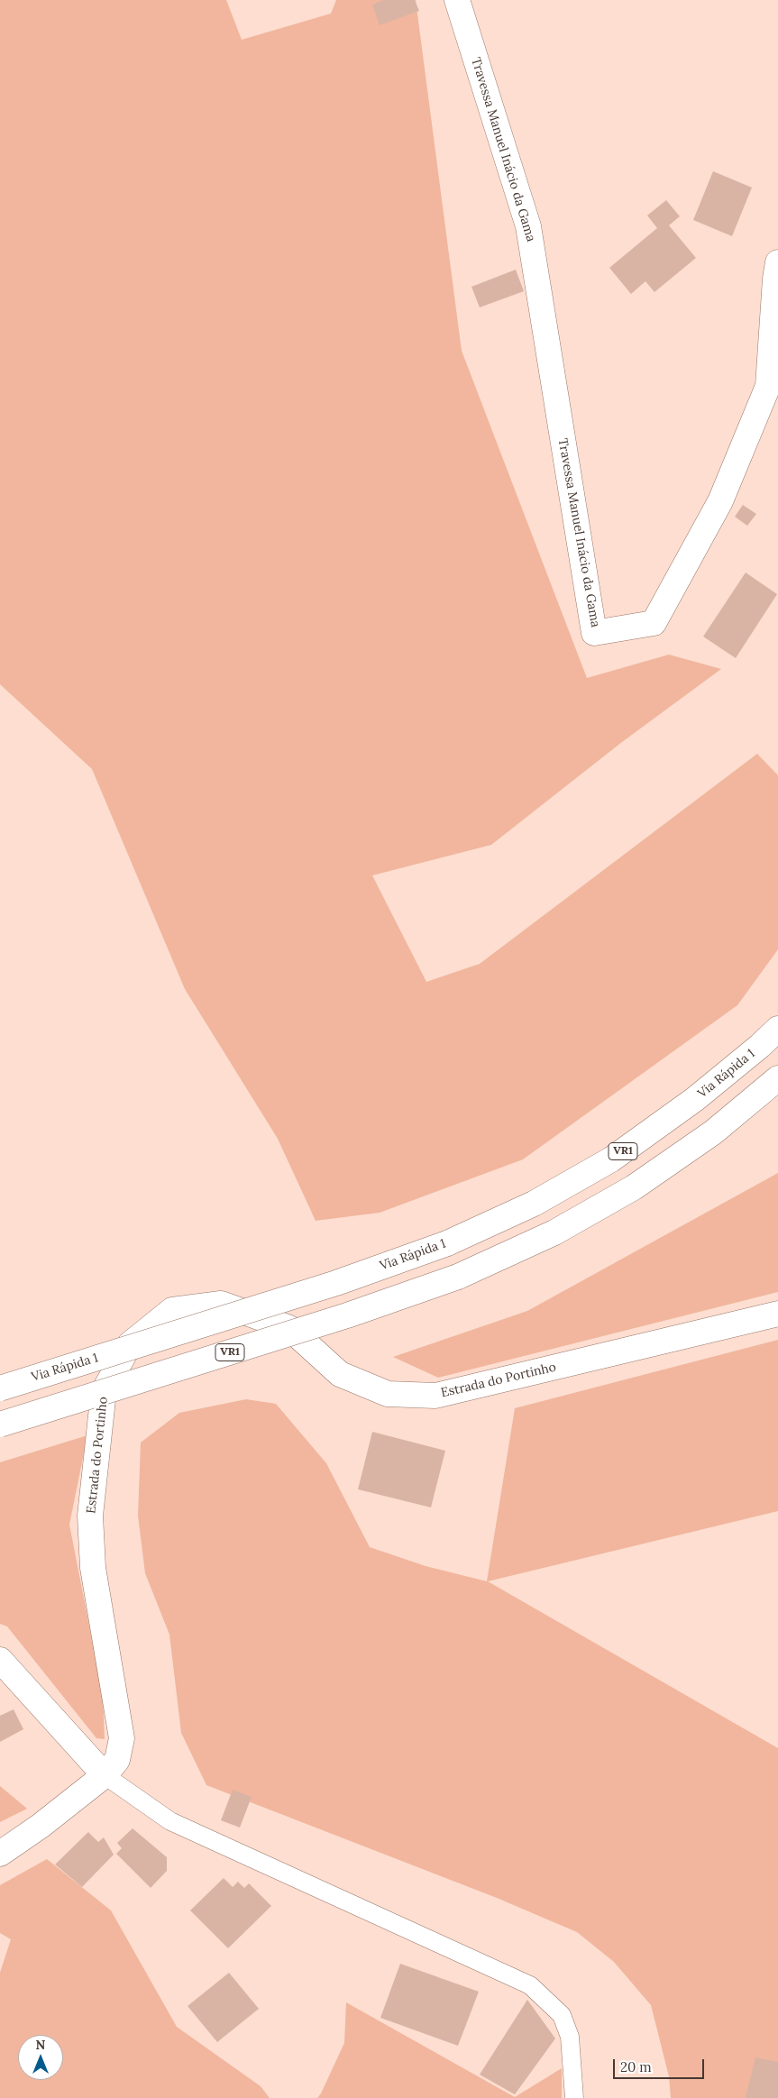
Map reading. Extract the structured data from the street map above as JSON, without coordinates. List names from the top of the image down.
{
  "streets": {
    "main road": [
      "Travessa Manuel Inácio da Gama",
      "Via Rápida 1",
      "VR1",
      "Estrada do Portinho"
    ]
  },
  "scale_bar": "20 m",
  "north": "top"
}
